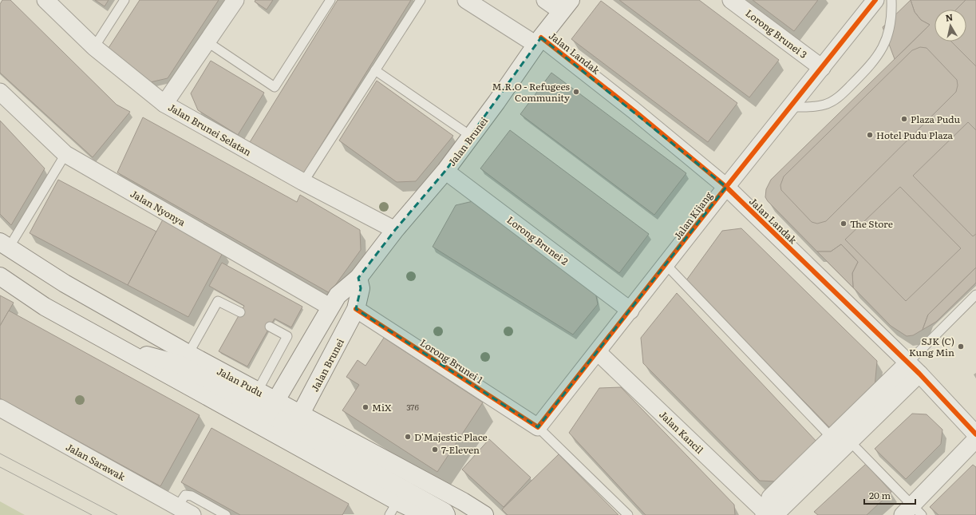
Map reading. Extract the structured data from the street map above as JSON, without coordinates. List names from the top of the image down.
{
  "streets": {
    "main road": ["Jalan Brunei", "Jalan Pudu"],
    "street": [
      "Lorong Brunei 3",
      "Jalan Landak",
      "Jalan Brunei Selatan",
      "Jalan Nyonya",
      "Jalan Kijang",
      "Lorong Brunei 2",
      "Lorong Brunei 1",
      "Jalan Kancil",
      "Jalan Sarawak"
    ]
  },
  "crossings": [
    ["Lorong Brunei 3", "Jalan Kijang"],
    ["Jalan Landak", "Jalan Brunei"],
    ["Jalan Landak", "Jalan Kijang"],
    ["Jalan Brunei Selatan", "Jalan Brunei"],
    ["Jalan Brunei", "Jalan Nyonya"],
    ["Jalan Brunei", "Lorong Brunei 2"],
    ["Jalan Brunei", "Lorong Brunei 1"],
    ["Jalan Brunei", "Jalan Pudu"],
    ["Jalan Kijang", "Lorong Brunei 2"],
    ["Jalan Kijang", "Lorong Brunei 1"],
    ["Jalan Kijang", "Jalan Kancil"]
  ],
  "places": [
    "M.R.O - Refugees Community",
    "Plaza Pudu",
    "Hotel Pudu Plaza",
    "The Store",
    "SJK (C) Kung Min",
    "MiX",
    "D'Majestic Place",
    "7-Eleven"
  ],
  "house_numbers": ["376"],
  "scale_bar": "20 m",
  "north": "top"
}
